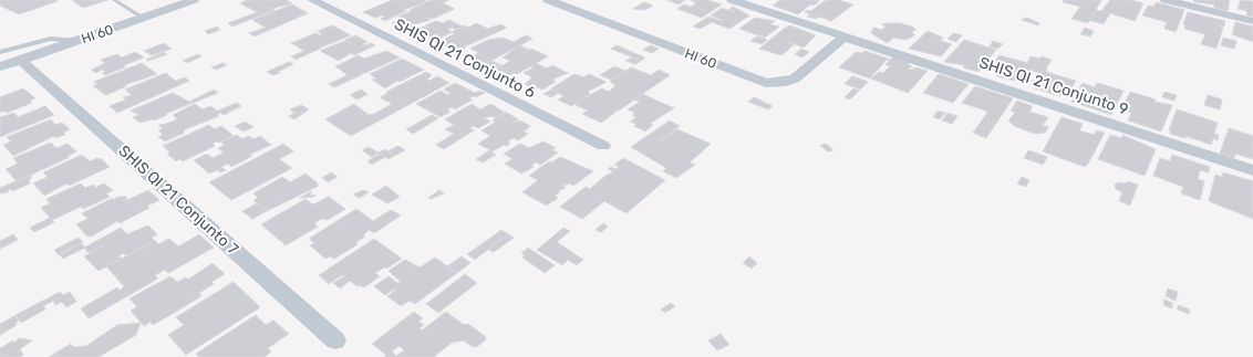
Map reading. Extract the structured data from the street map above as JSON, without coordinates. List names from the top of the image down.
{
  "streets": {
    "street": [
      "HI 60",
      "SHIS QI 21 Conjunto 6",
      "SHIS QI 21 Conjunto 9",
      "SHIS QI 21 Conjunto 7"
    ]
  },
  "crossings": [
    ["HI 60", "SHIS QI 21 Conjunto 9"],
    ["HI 60", "SHIS QI 21 Conjunto 7"]
  ]
}
